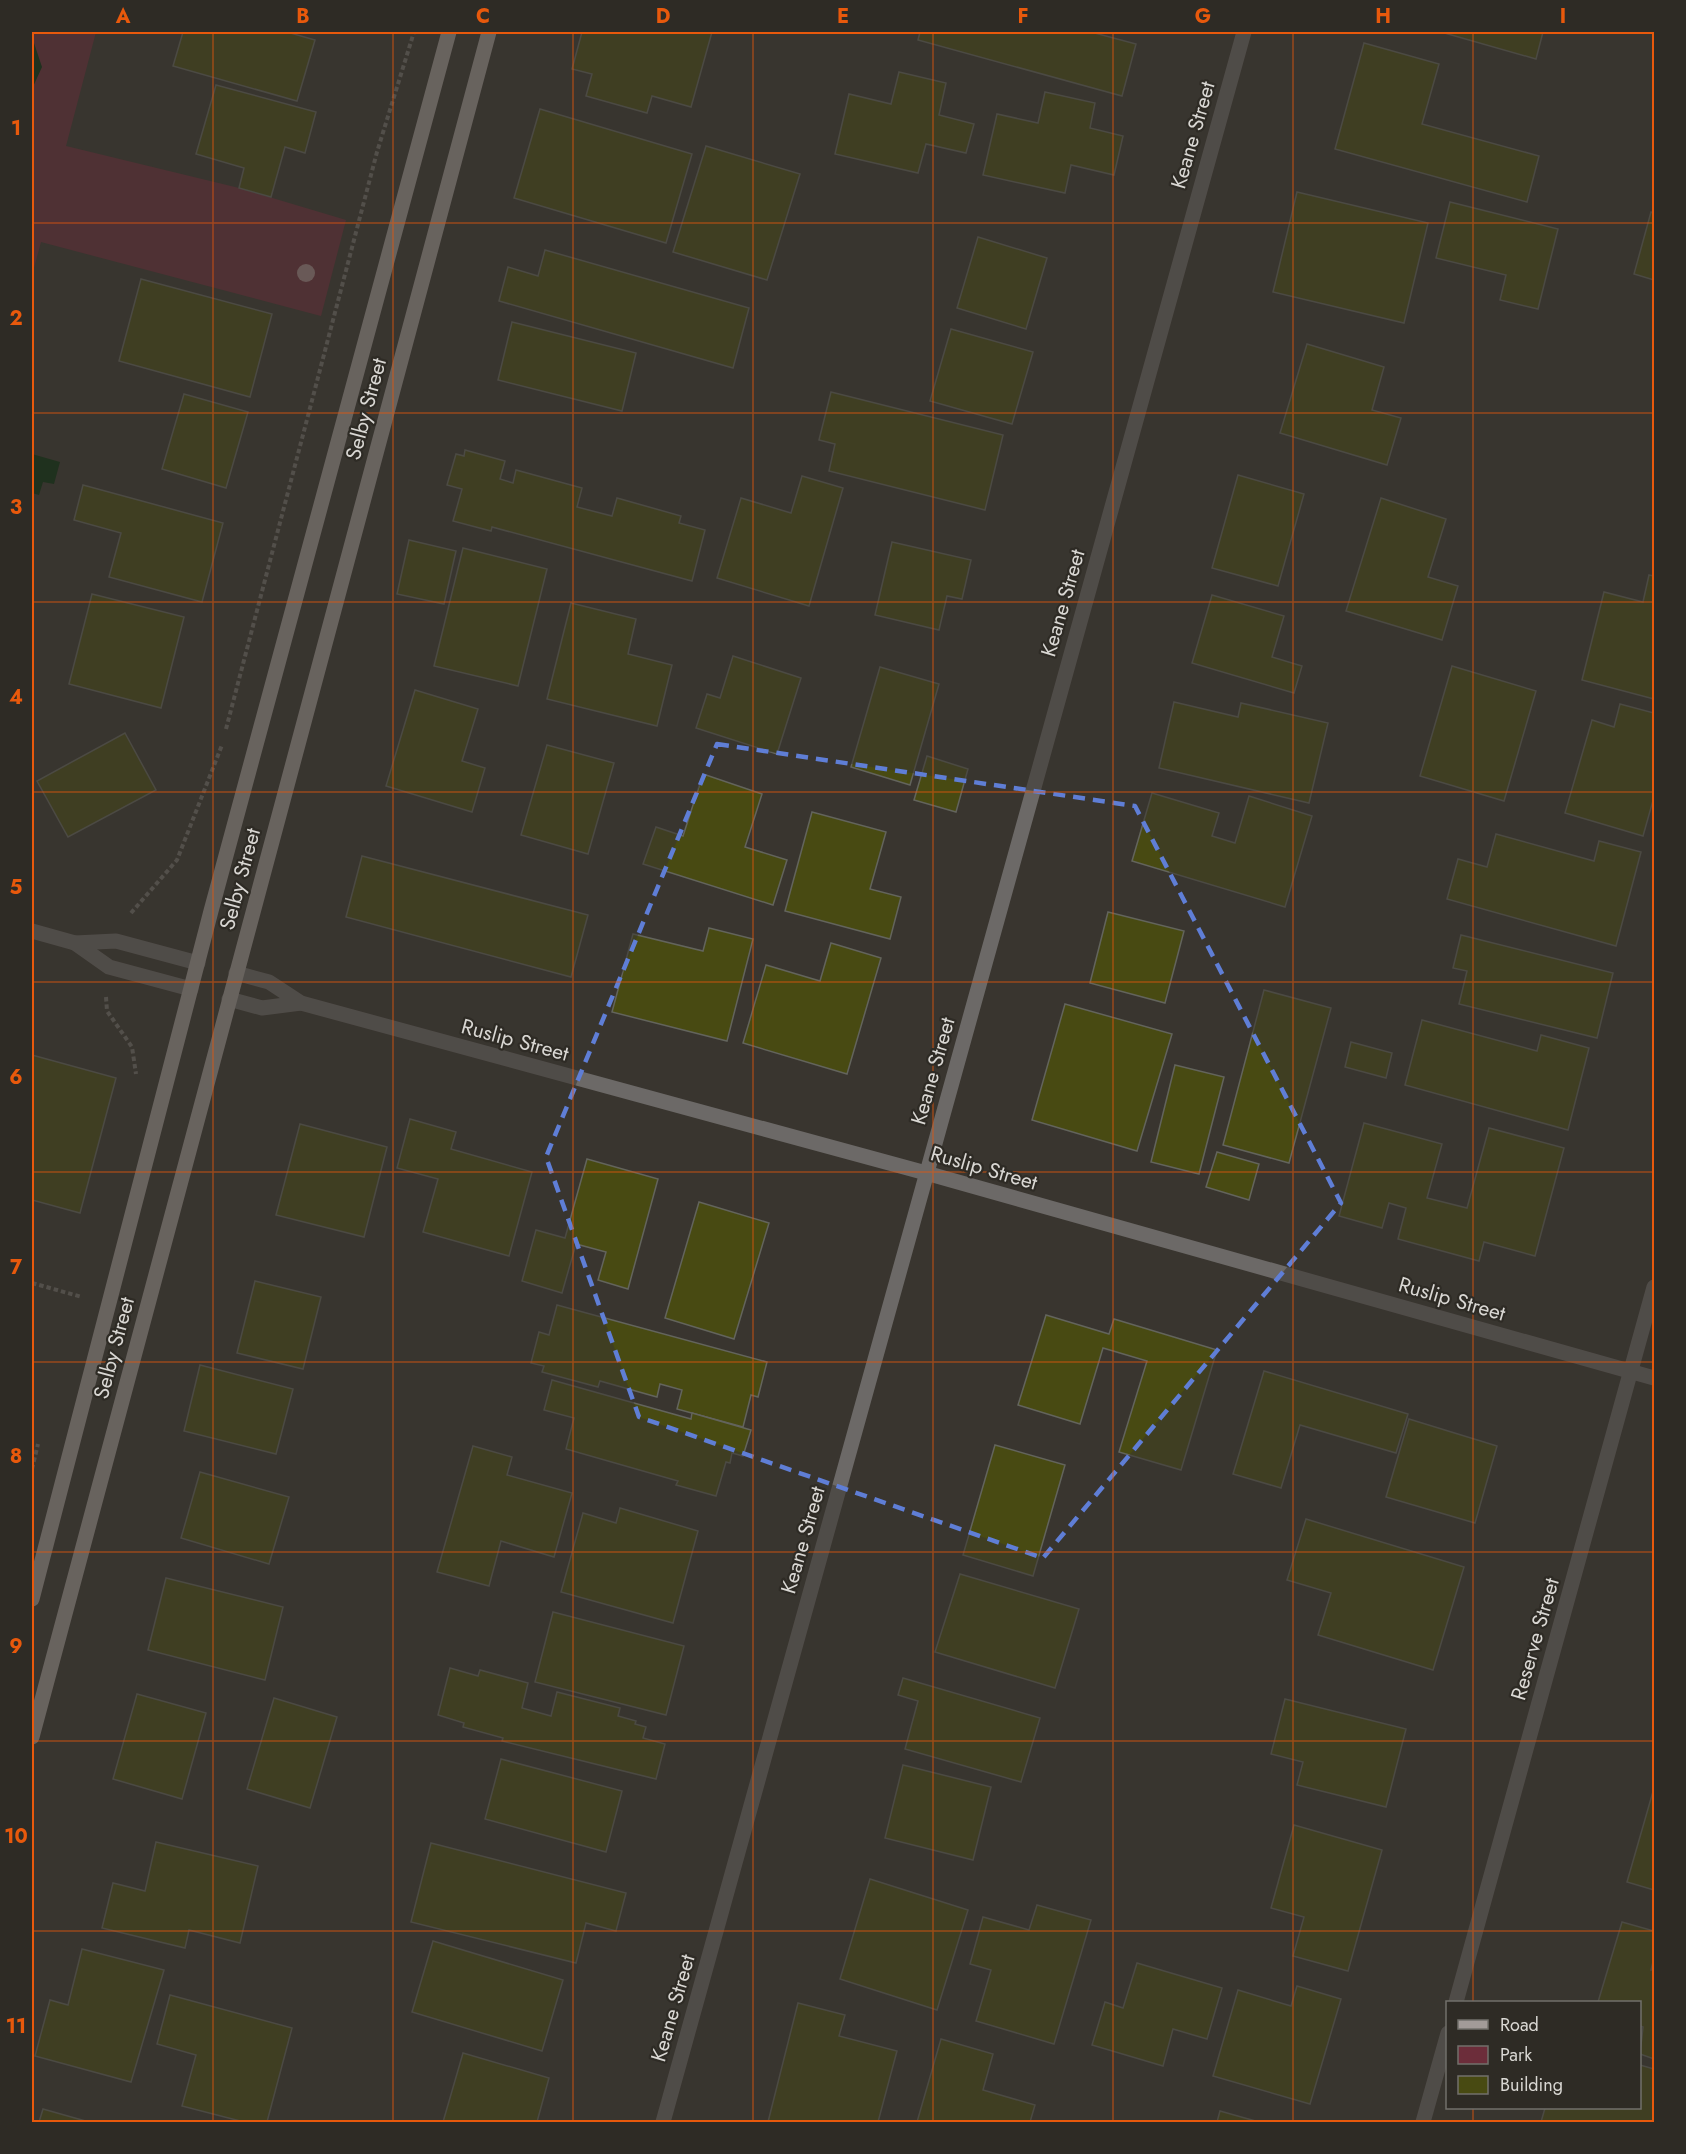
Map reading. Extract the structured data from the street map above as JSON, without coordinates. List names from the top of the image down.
{
  "streets": {
    "main road": ["Selby Street"],
    "street": ["Keane Street", "Ruslip Street", "Reserve Street"]
  },
  "crossings": [
    ["Keane Street", "Ruslip Street"],
    ["Selby Street", "Ruslip Street"],
    ["Ruslip Street", "Reserve Street"]
  ],
  "legend": ["Road", "Park", "Building"],
  "grid": {
    "columns": [
      "A",
      "B",
      "C",
      "D",
      "E",
      "F",
      "G",
      "H",
      "I"
    ],
    "rows": [
      "1",
      "2",
      "3",
      "4",
      "5",
      "6",
      "7",
      "8",
      "9",
      "10",
      "11"
    ]
  }
}
